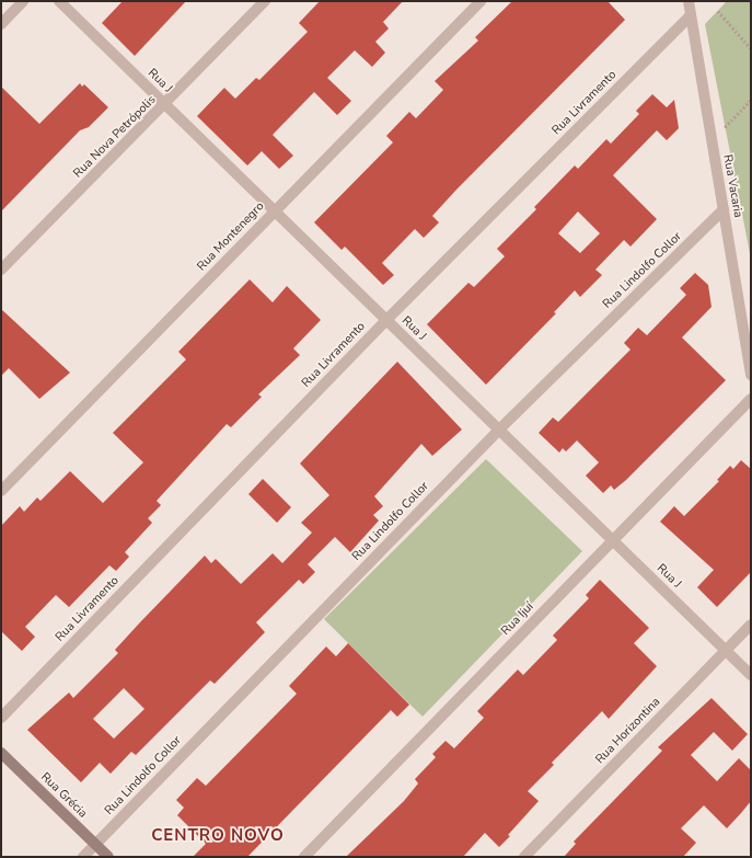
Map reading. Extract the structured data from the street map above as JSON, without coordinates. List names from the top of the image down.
{
  "streets": {
    "main road": ["Rua Grécia"],
    "street": [
      "Rua J",
      "Rua Livramento",
      "Rua Nova Petrópolis",
      "Rua Vacaria",
      "Rua Montenegro",
      "Rua Lindolfo Collor",
      "Rua Ijuí",
      "Rua Horizontina"
    ]
  },
  "crossings": [
    ["Rua J", "Rua Livramento"],
    ["Rua J", "Rua Nova Petrópolis"],
    ["Rua J", "Rua Montenegro"],
    ["Rua J", "Rua Lindolfo Collor"],
    ["Rua J", "Rua Ijuí"],
    ["Rua J", "Rua Horizontina"],
    ["Rua Livramento", "Rua Vacaria"],
    ["Rua Vacaria", "Rua Lindolfo Collor"],
    ["Rua Lindolfo Collor", "Rua Grécia"]
  ],
  "districts": ["CENTRO NOVO"]
}
